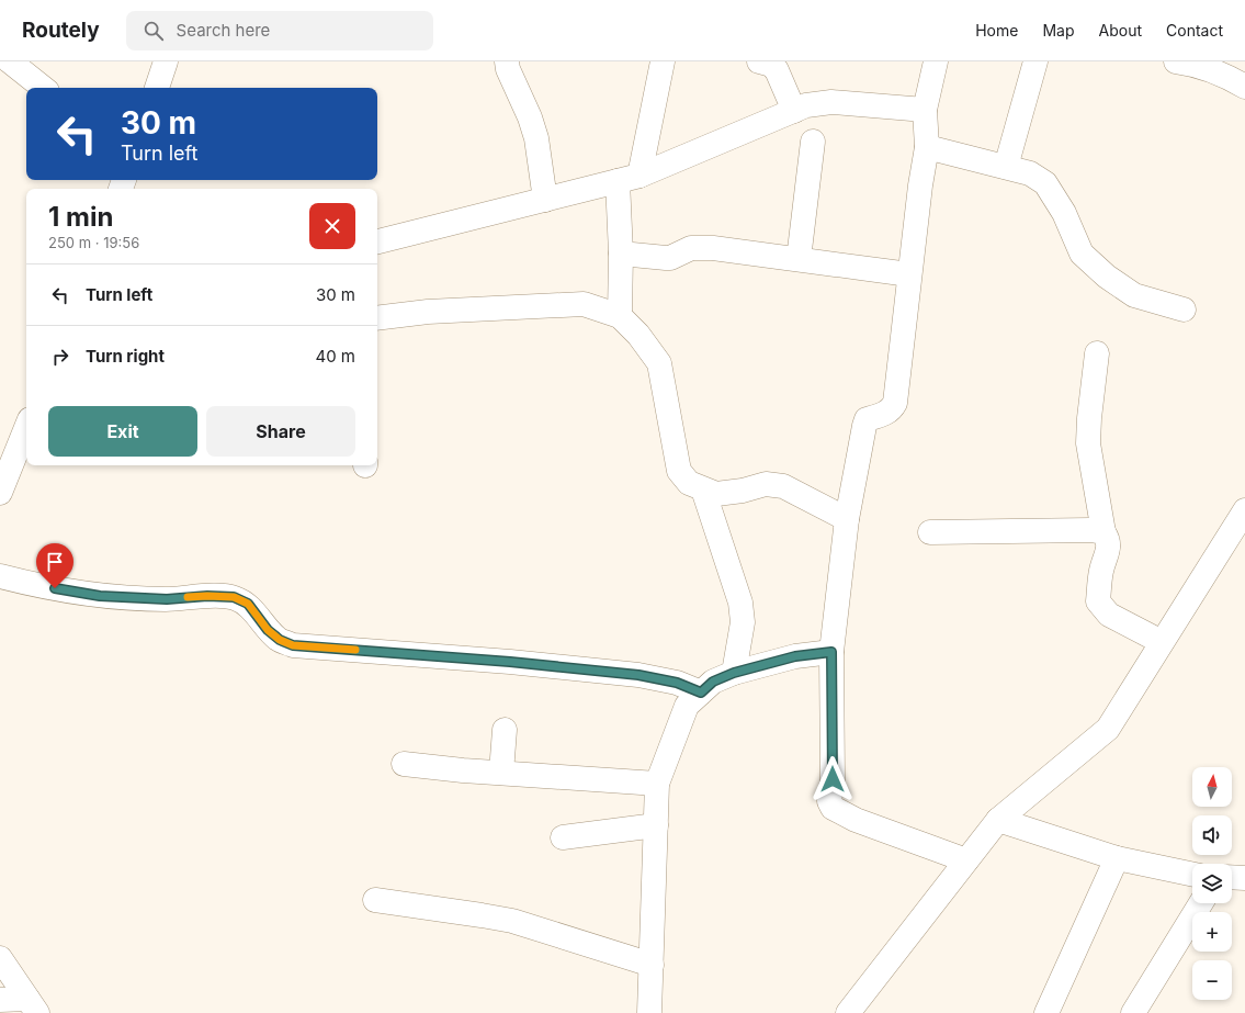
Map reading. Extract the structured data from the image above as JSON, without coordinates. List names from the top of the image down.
{
  "north": "top",
  "page": {
    "header": "Routely",
    "search": "Search here",
    "nav": [
      "Home",
      "Map",
      "About",
      "Contact"
    ],
    "turn": ["30 m", "Turn left"],
    "heading": ["1 min", "250 m · 19:56"],
    "list": [
      {
        "name": "Turn left",
        "value": "30 m"
      },
      {
        "name": "Turn right",
        "value": "40 m"
      }
    ],
    "buttons": ["Exit", "Share"],
    "map_buttons": ["+", "−"]
  }
}
